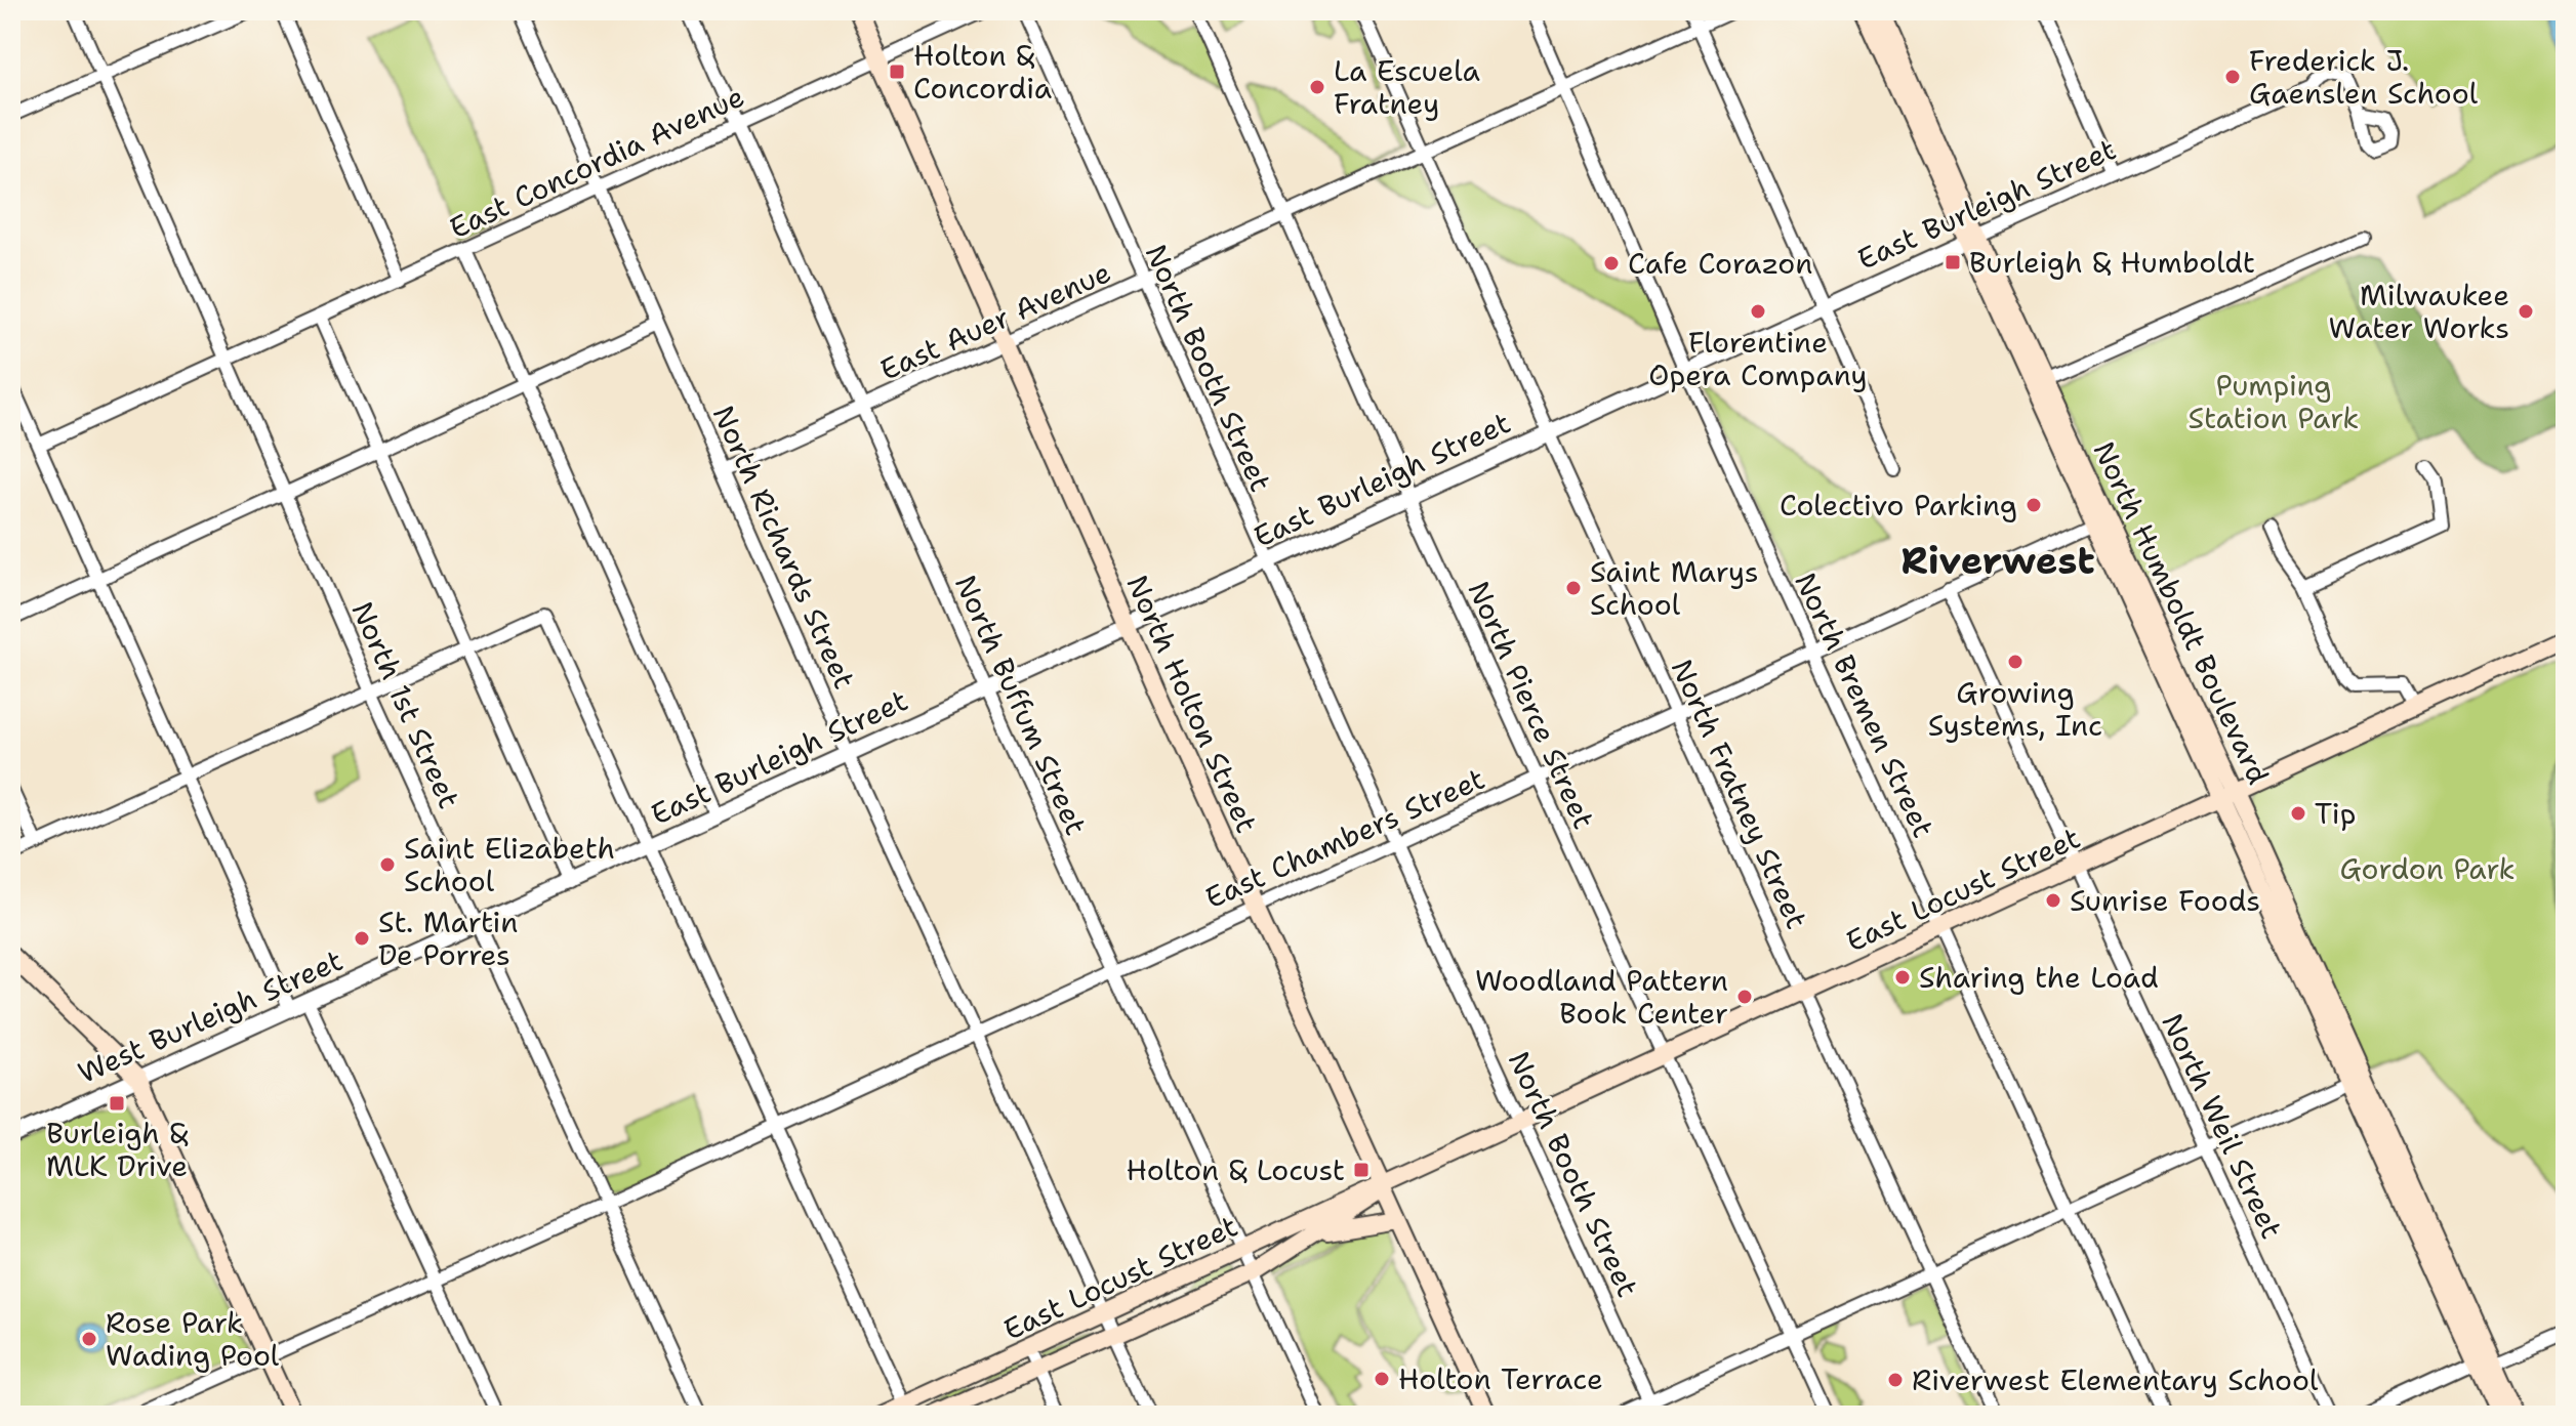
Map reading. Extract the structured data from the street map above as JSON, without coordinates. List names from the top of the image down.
{
  "streets": {
    "main road": ["North Humboldt Boulevard", "North Holton Street", "East Locust Street"],
    "street": [
      "East Concordia Avenue",
      "East Burleigh Street",
      "East Auer Avenue",
      "North Booth Street",
      "North Richards Street",
      "North 1st Street",
      "North Buffum Street",
      "North Pierce Street",
      "North Bremen Street",
      "North Fratney Street",
      "East Chambers Street",
      "West Burleigh Street",
      "North Weil Street"
    ]
  },
  "crossings": [
    ["East Concordia Avenue", "North Richards Street"],
    ["East Concordia Avenue", "North Holton Street"],
    ["East Concordia Avenue", "North 1st Street"],
    ["East Concordia Avenue", "North Buffum Street"],
    ["East Burleigh Street", "North Booth Street"],
    ["East Burleigh Street", "North Richards Street"],
    ["East Burleigh Street", "North Humboldt Boulevard"],
    ["East Burleigh Street", "North Holton Street"],
    ["East Burleigh Street", "North 1st Street"],
    ["East Burleigh Street", "North Buffum Street"],
    ["East Burleigh Street", "North Pierce Street"],
    ["East Burleigh Street", "North Bremen Street"],
    ["East Burleigh Street", "North Fratney Street"],
    ["East Burleigh Street", "West Burleigh Street"],
    ["East Auer Avenue", "North Booth Street"],
    ["East Auer Avenue", "North Richards Street"],
    ["East Auer Avenue", "North Holton Street"],
    ["East Auer Avenue", "North Buffum Street"],
    ["East Auer Avenue", "North Pierce Street"],
    ["East Auer Avenue", "North Bremen Street"],
    ["East Auer Avenue", "North Fratney Street"],
    ["North Booth Street", "East Chambers Street"],
    ["North Booth Street", "East Locust Street"],
    ["North Richards Street", "East Chambers Street"],
    ["North Richards Street", "East Locust Street"],
    ["North Humboldt Boulevard", "East Chambers Street"],
    ["North Humboldt Boulevard", "East Locust Street"],
    ["North Holton Street", "East Chambers Street"],
    ["North Holton Street", "East Locust Street"],
    ["North 1st Street", "East Chambers Street"],
    ["North 1st Street", "West Burleigh Street"],
    ["North Buffum Street", "East Chambers Street"],
    ["North Buffum Street", "East Locust Street"],
    ["North Pierce Street", "East Chambers Street"],
    ["North Pierce Street", "East Locust Street"],
    ["North Bremen Street", "East Chambers Street"],
    ["North Bremen Street", "East Locust Street"],
    ["North Fratney Street", "East Chambers Street"],
    ["North Fratney Street", "East Locust Street"],
    ["East Chambers Street", "North Weil Street"],
    ["East Locust Street", "North Weil Street"]
  ],
  "districts": ["Riverwest"],
  "parks": ["Pumping Station Park", "Gordon Park"],
  "places": {
    "transit": [
      "Holton & Concordia",
      "Burleigh & Humboldt",
      "Burleigh & MLK Drive",
      "Holton & Locust"
    ],
    "other": [
      "Frederick J. Gaenslen School",
      "La Escuela Fratney",
      "Cafe Corazon",
      "Florentine Opera Company",
      "Milwaukee Water Works",
      "Colectivo Parking",
      "Saint Marys School",
      "Growing Systems, Inc",
      "Tip",
      "Saint Elizabeth School",
      "Sunrise Foods",
      "St. Martin De Porres",
      "Sharing the Load",
      "Woodland Pattern Book Center",
      "Rose Park Wading Pool",
      "Holton Terrace",
      "Riverwest Elementary School"
    ]
  }
}
